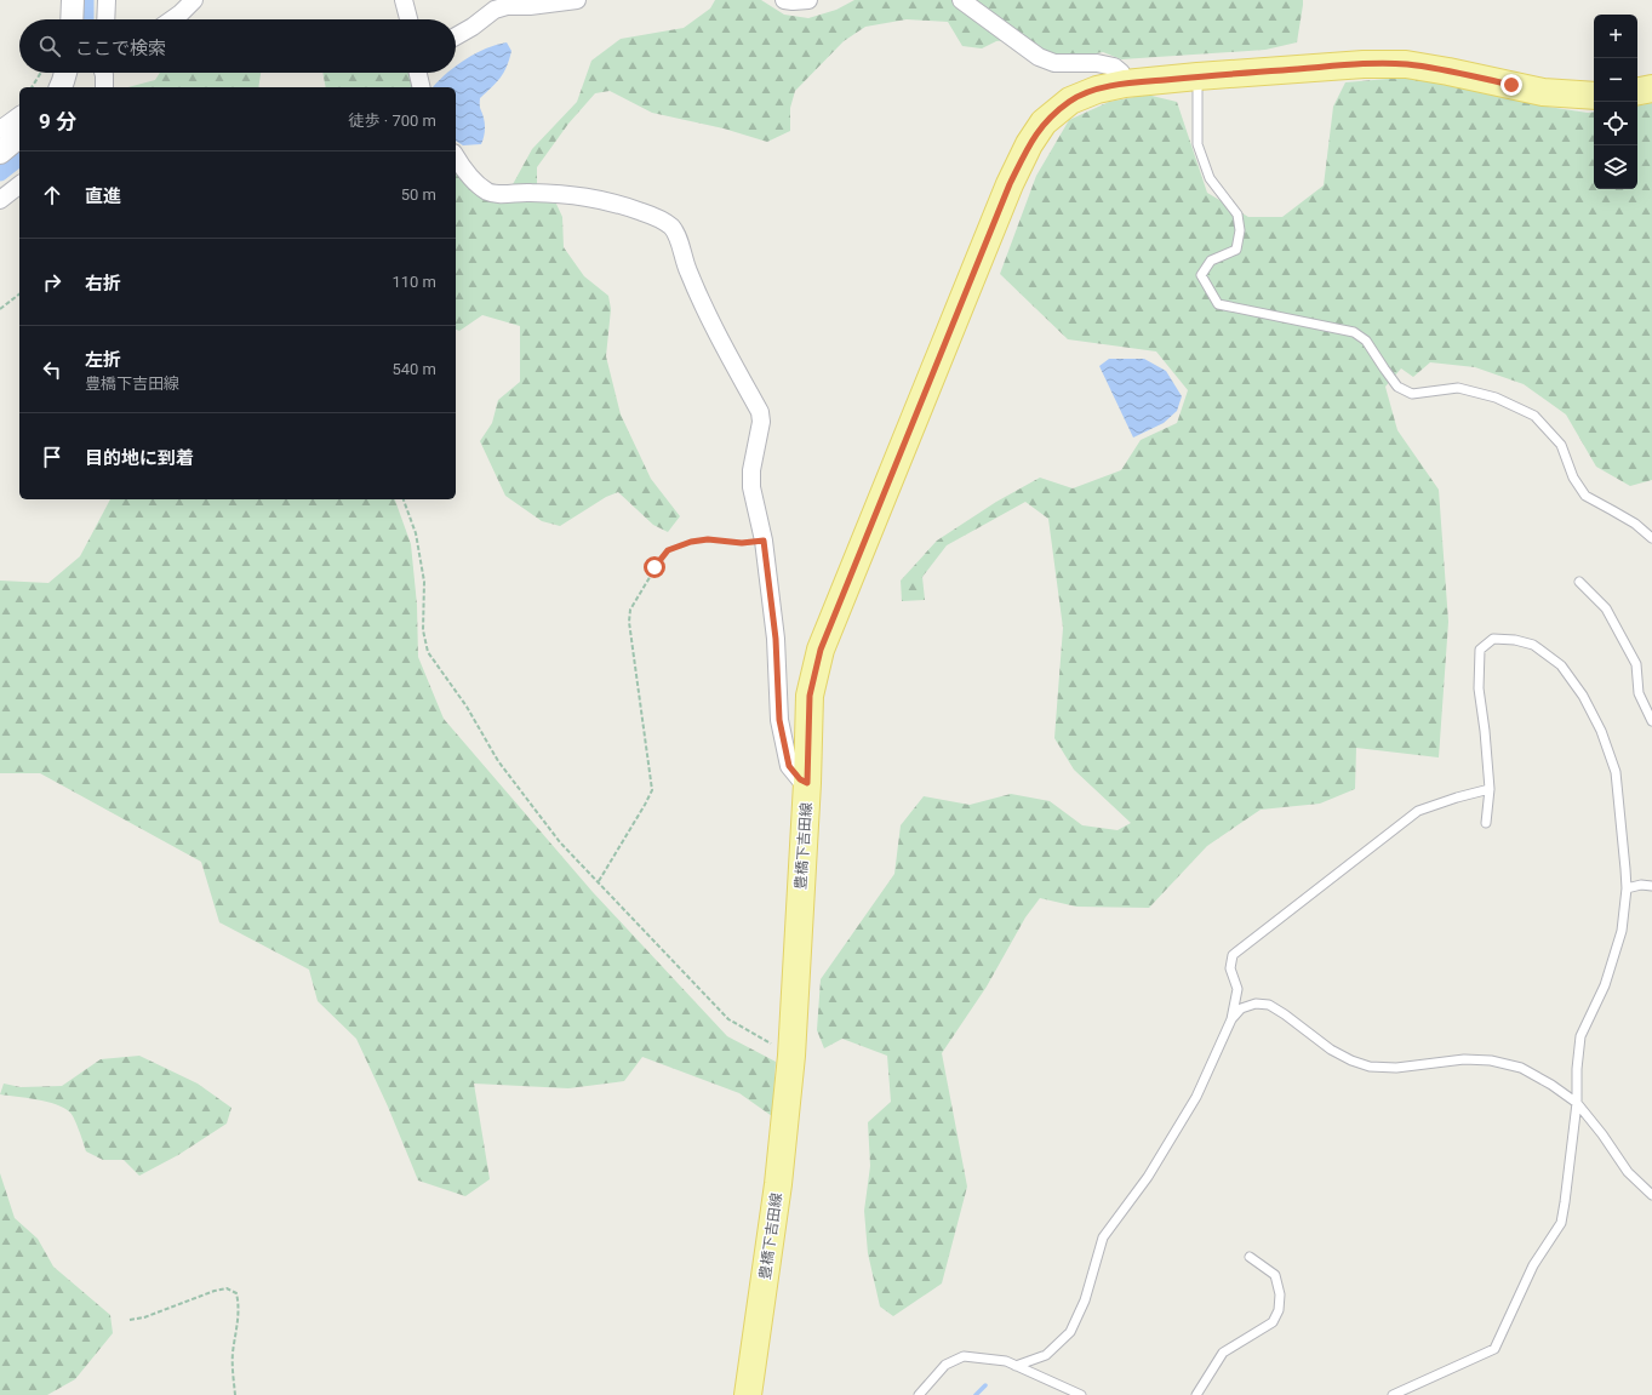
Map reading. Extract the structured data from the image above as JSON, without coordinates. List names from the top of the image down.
{
  "streets": {
    "main road": ["豊橋下吉田線"]
  },
  "page": {
    "map_buttons": ["+", "−"],
    "search": "ここで検索",
    "heading": ["9 分", "徒歩 · 700 m"],
    "list": [
      ["直進", "50 m"],
      ["右折", "110 m"],
      ["左折", "豊橋下吉田線", "540 m"],
      "目的地に到着"
    ]
  }
}
